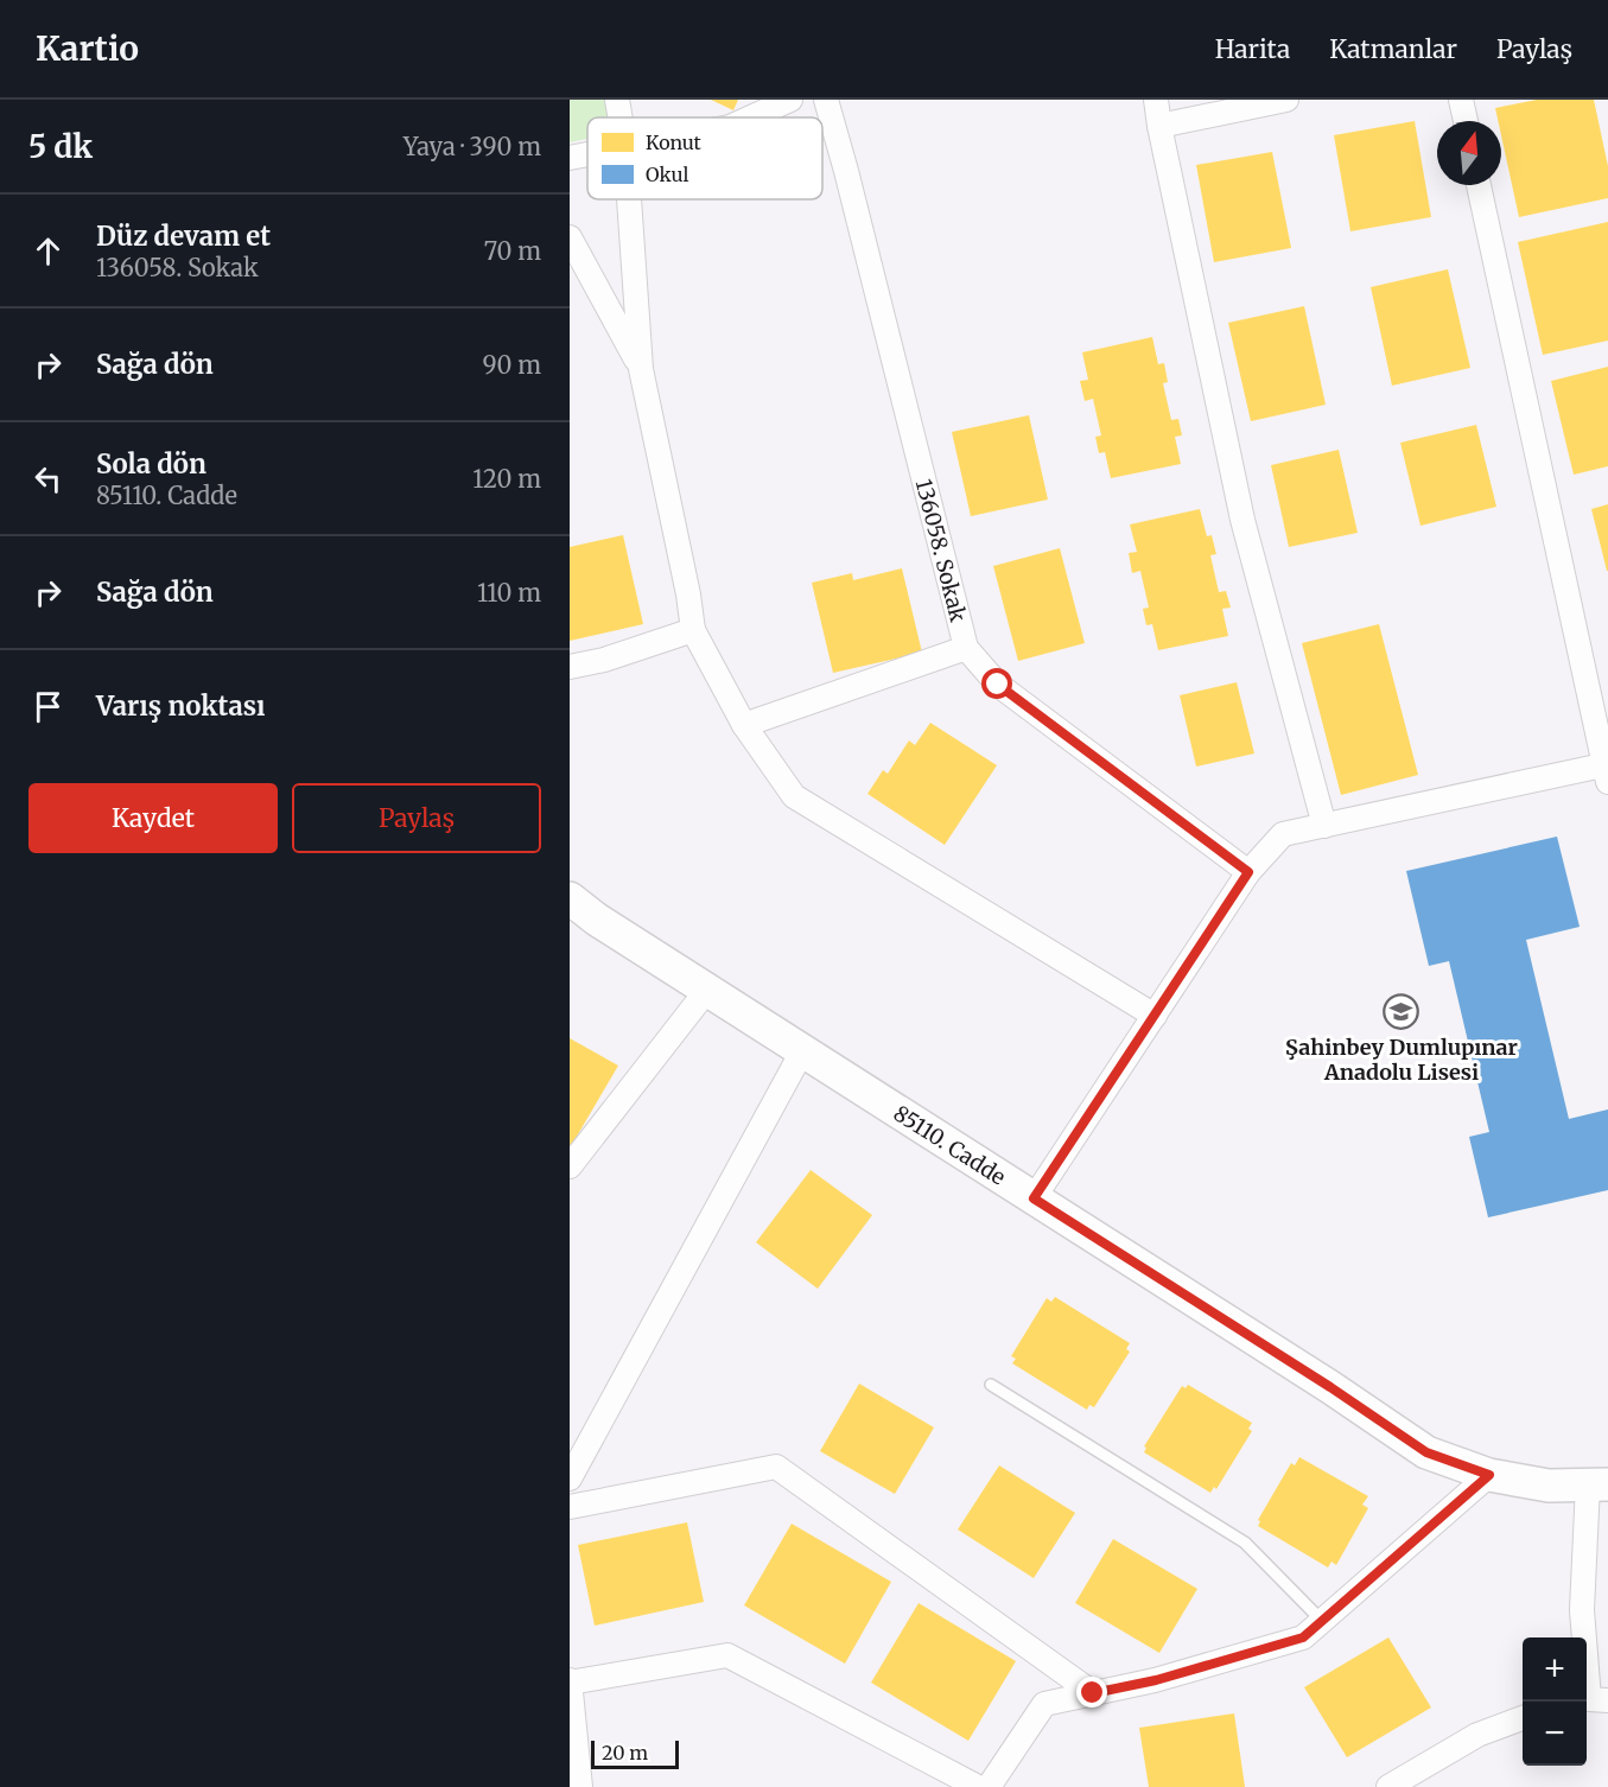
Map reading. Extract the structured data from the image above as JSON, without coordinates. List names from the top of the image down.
{
  "streets": {
    "street": ["136058. Sokak", "85110. Cadde"]
  },
  "places": {
    "school or university": ["Şahinbey Dumlupınar Anadolu Lisesi"]
  },
  "legend": ["Konut", "Okul"],
  "scale_bar": "20 m",
  "north": "top",
  "page": {
    "header": "Kartio",
    "nav": ["Harita", "Katmanlar", "Paylaş"],
    "heading": ["5 dk", "Yaya · 390 m"],
    "list": [
      ["Düz devam et", "136058. Sokak", "70 m"],
      ["Sağa dön", "90 m"],
      ["Sola dön", "85110. Cadde", "120 m"],
      ["Sağa dön", "110 m"],
      "Varış noktası"
    ],
    "buttons": ["Kaydet", "Paylaş"],
    "map_buttons": ["+", "−"],
    "scale": "20 m"
  }
}
